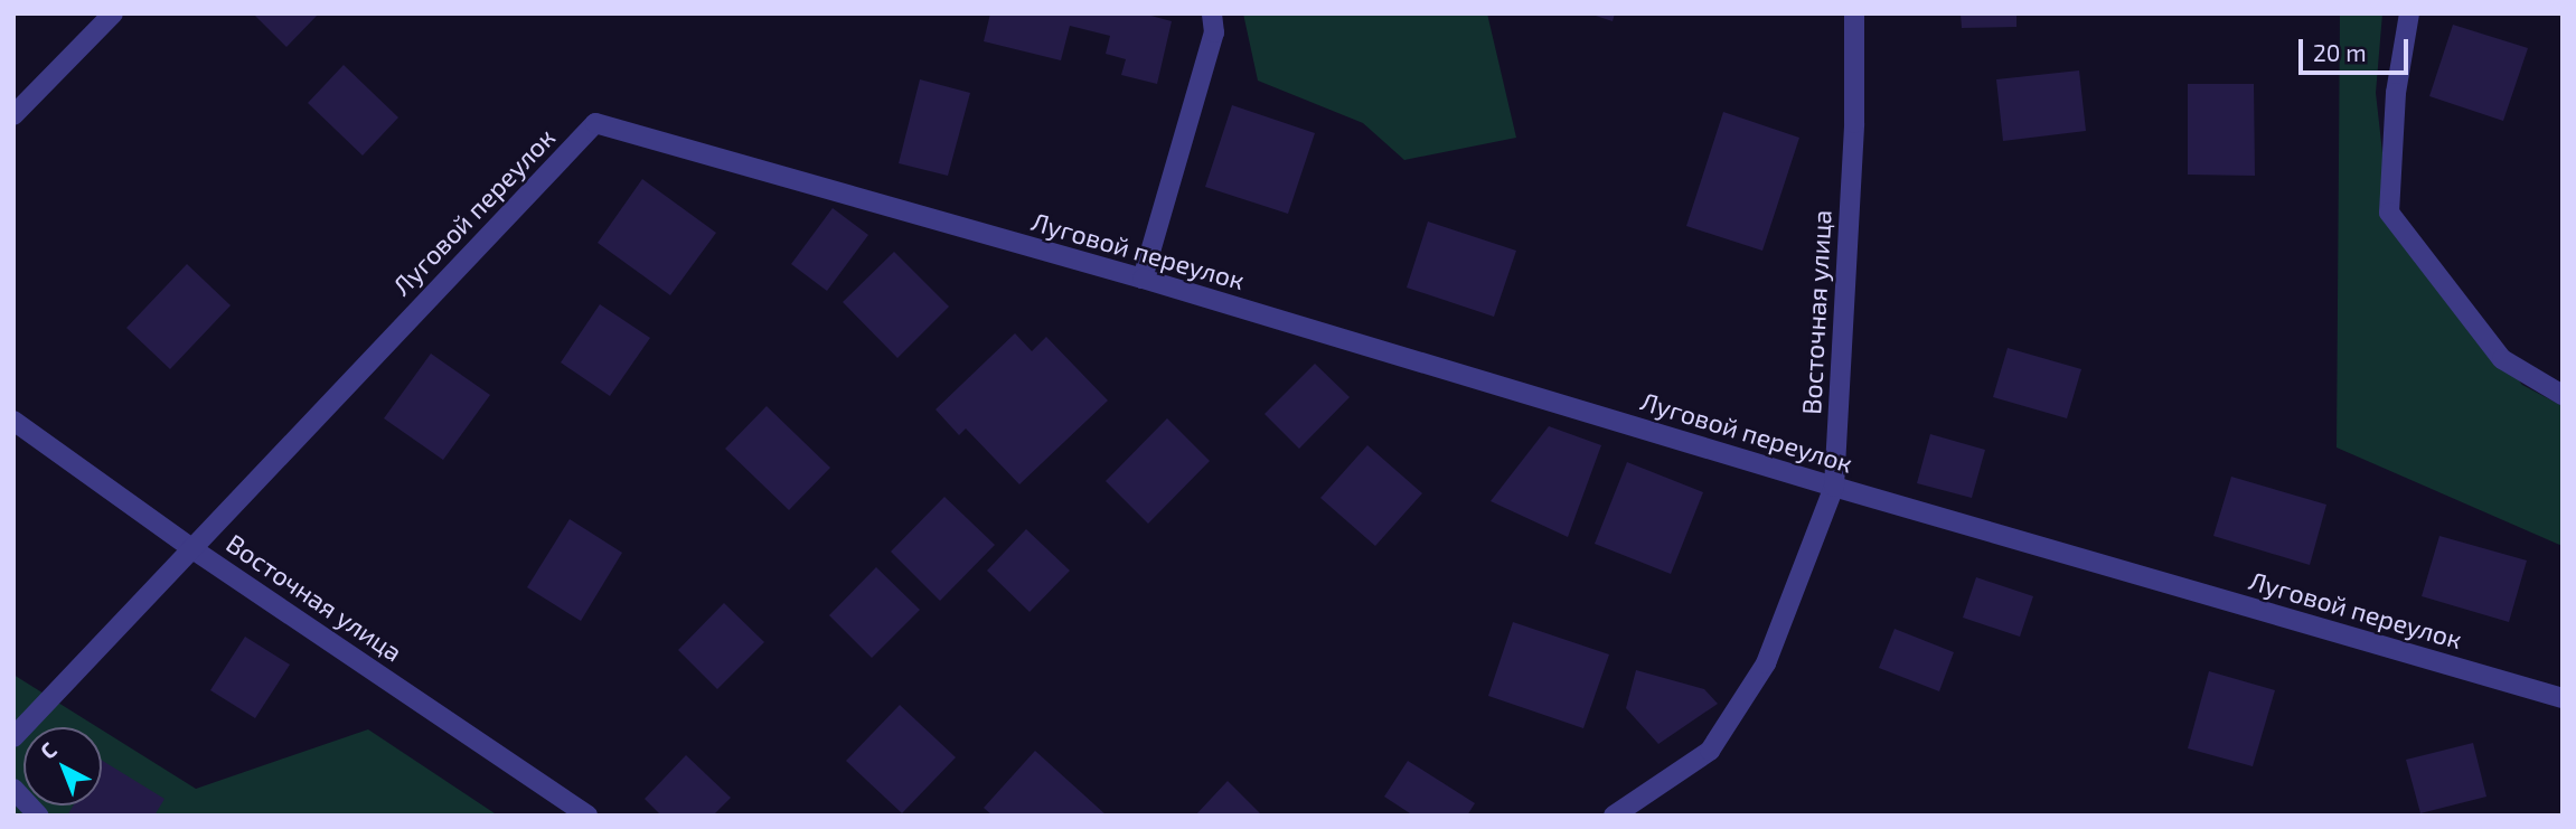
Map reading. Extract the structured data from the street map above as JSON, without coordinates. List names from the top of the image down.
{
  "streets": {
    "street": ["Луговой переулок", "Восточная улица"]
  },
  "crossings": [
    ["Луговой переулок", "Восточная улица"]
  ],
  "scale_bar": "20 m",
  "north": "top left"
}
